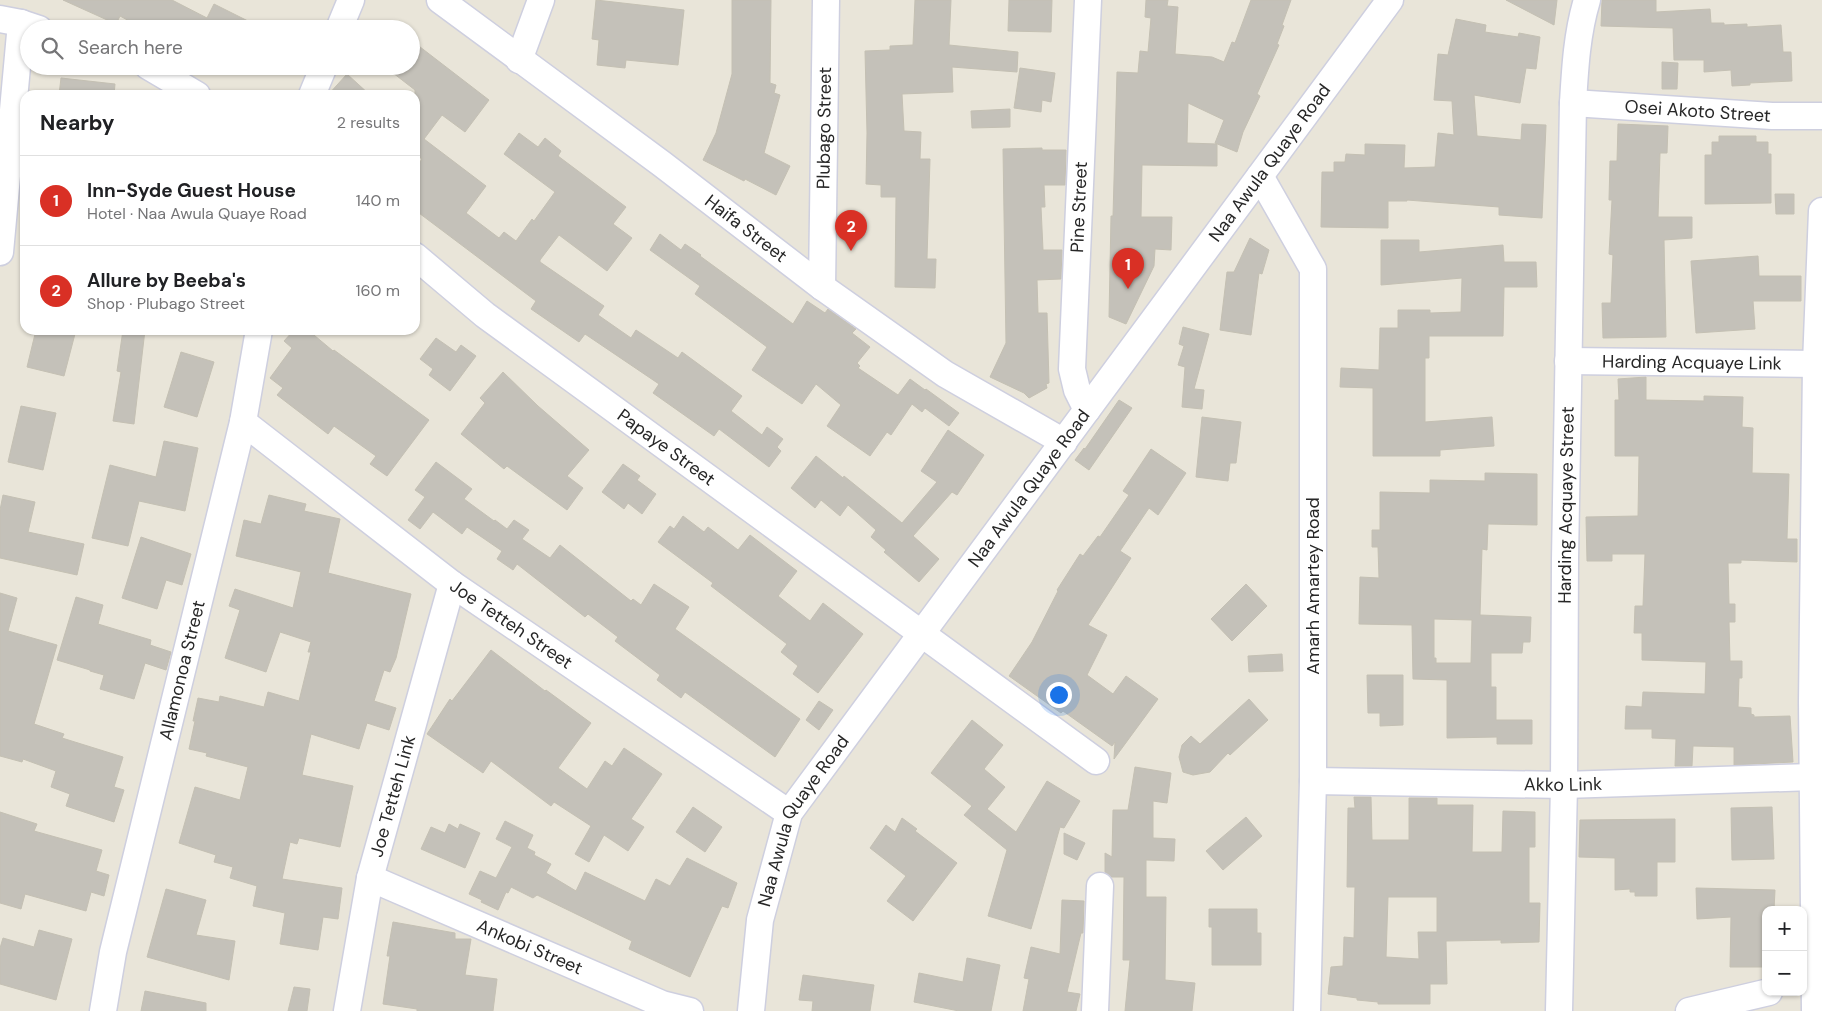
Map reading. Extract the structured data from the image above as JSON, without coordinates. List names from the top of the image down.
{
  "streets": {
    "street": [
      "Osei Akoto Street",
      "Plubago Street",
      "Naa Awula Quaye Road",
      "Pine Street",
      "Haifa Street",
      "Harding Acquaye Link",
      "Papaye Street",
      "Harding Acquaye Street",
      "Amarh Amartey Road",
      "Joe Tetteh Street",
      "Allamonoa Street",
      "Akko Link",
      "Joe Tetteh Link",
      "Ankobi Street"
    ]
  },
  "crossings": [
    ["Osei Akoto Street", "Harding Acquaye Street"],
    ["Plubago Street", "Haifa Street"],
    ["Naa Awula Quaye Road", "Pine Street"],
    ["Naa Awula Quaye Road", "Haifa Street"],
    ["Naa Awula Quaye Road", "Papaye Street"],
    ["Naa Awula Quaye Road", "Amarh Amartey Road"],
    ["Naa Awula Quaye Road", "Joe Tetteh Street"],
    ["Harding Acquaye Link", "Harding Acquaye Street"],
    ["Harding Acquaye Street", "Akko Link"],
    ["Amarh Amartey Road", "Akko Link"],
    ["Joe Tetteh Street", "Allamonoa Street"],
    ["Joe Tetteh Street", "Joe Tetteh Link"],
    ["Joe Tetteh Link", "Ankobi Street"]
  ],
  "page": {
    "search": "Search here",
    "heading": ["Nearby", "2 results"],
    "list": [
      {
        "mark": "1",
        "name": "Inn-Syde Guest House",
        "note": "Hotel · Naa Awula Quaye Road",
        "value": "140 m"
      },
      {
        "mark": "2",
        "name": "Allure by Beeba's",
        "note": "Shop · Plubago Street",
        "value": "160 m"
      }
    ],
    "pins": ["2", "1"],
    "map_buttons": ["+", "−"]
  }
}
